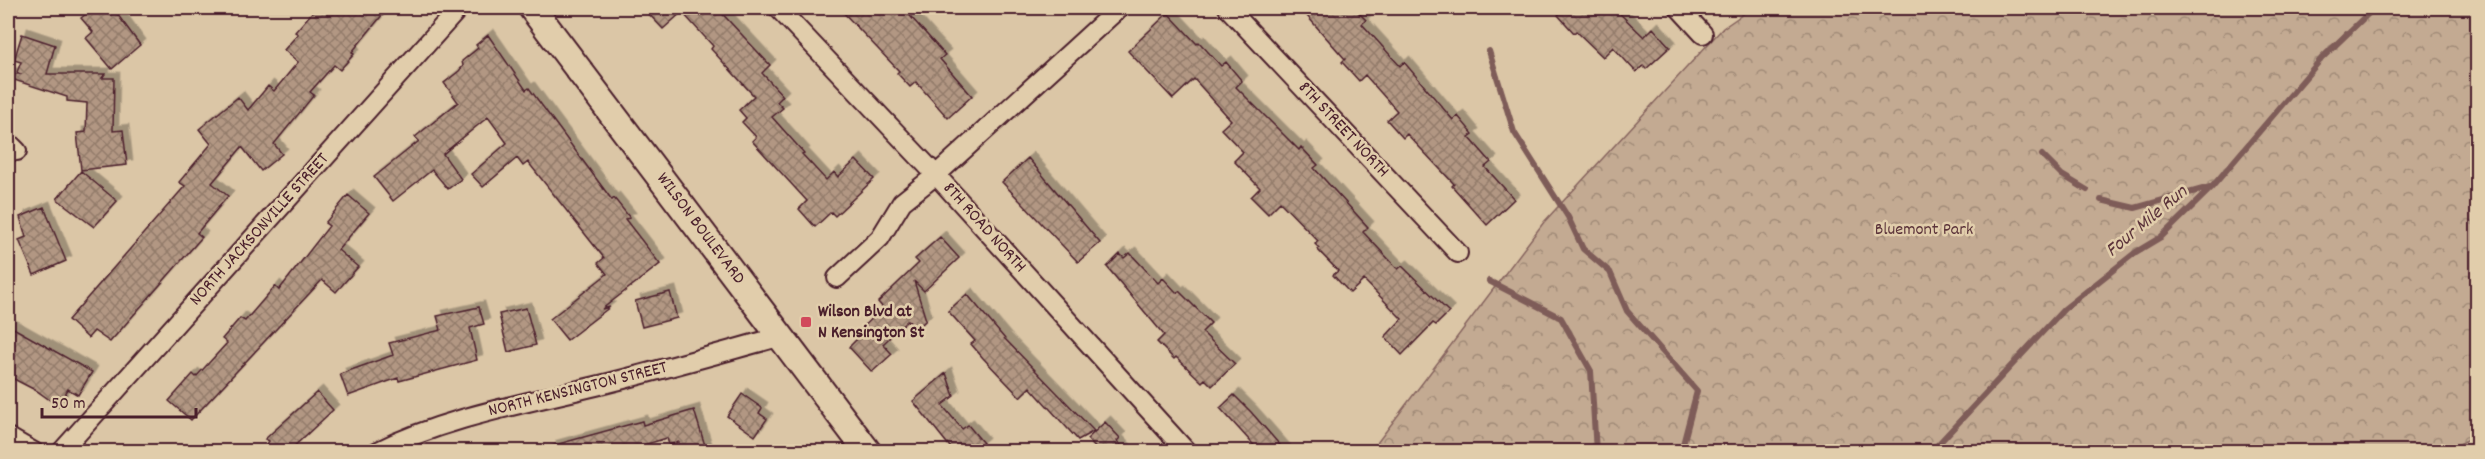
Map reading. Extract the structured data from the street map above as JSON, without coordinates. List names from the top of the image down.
{
  "streets": {
    "main road": ["WILSON BOULEVARD"],
    "street": [
      "8TH STREET NORTH",
      "8TH ROAD NORTH",
      "NORTH JACKSONVILLE STREET",
      "NORTH KENSINGTON STREET"
    ]
  },
  "crossings": [
    ["WILSON BOULEVARD", "NORTH KENSINGTON STREET"]
  ],
  "water": ["Four Mile Run"],
  "parks": ["Bluemont Park"],
  "places": {
    "transit": ["Wilson Blvd at N Kensington St"]
  },
  "scale_bar": "50 m"
}
